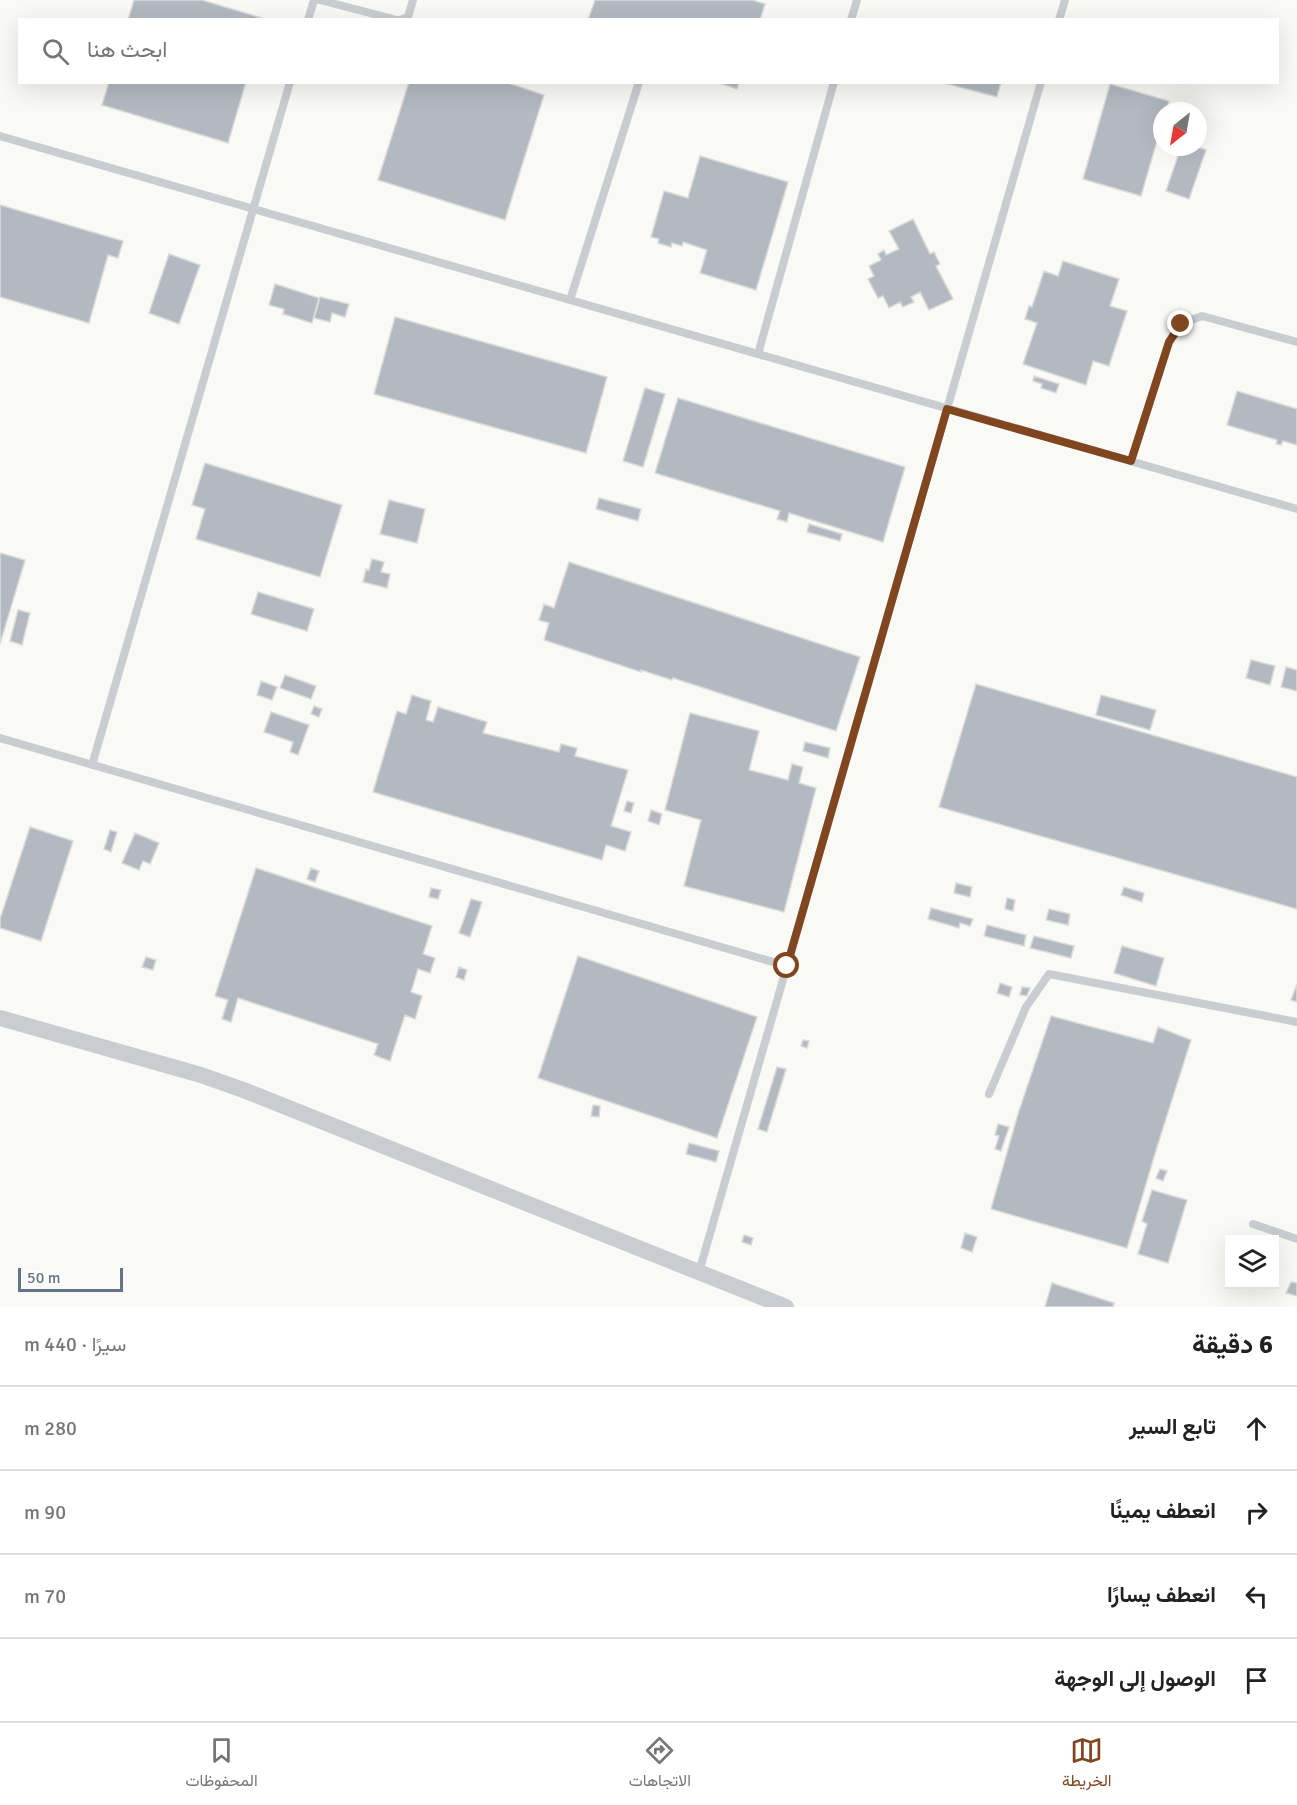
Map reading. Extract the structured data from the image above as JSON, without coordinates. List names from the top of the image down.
{
  "scale_bar": "50 m",
  "north": "bottom left",
  "page": {
    "search": "ابحث هنا",
    "scale": "50 m",
    "heading": ["6 دقيقة", "سيرًا · 440 m"],
    "list": [
      ["تابع السير", "280 m"],
      ["انعطف يمينًا", "90 m"],
      ["انعطف يسارًا", "70 m"],
      "الوصول إلى الوجهة"
    ],
    "nav": ["الخريطة", "الاتجاهات", "المحفوظات"]
  }
}
